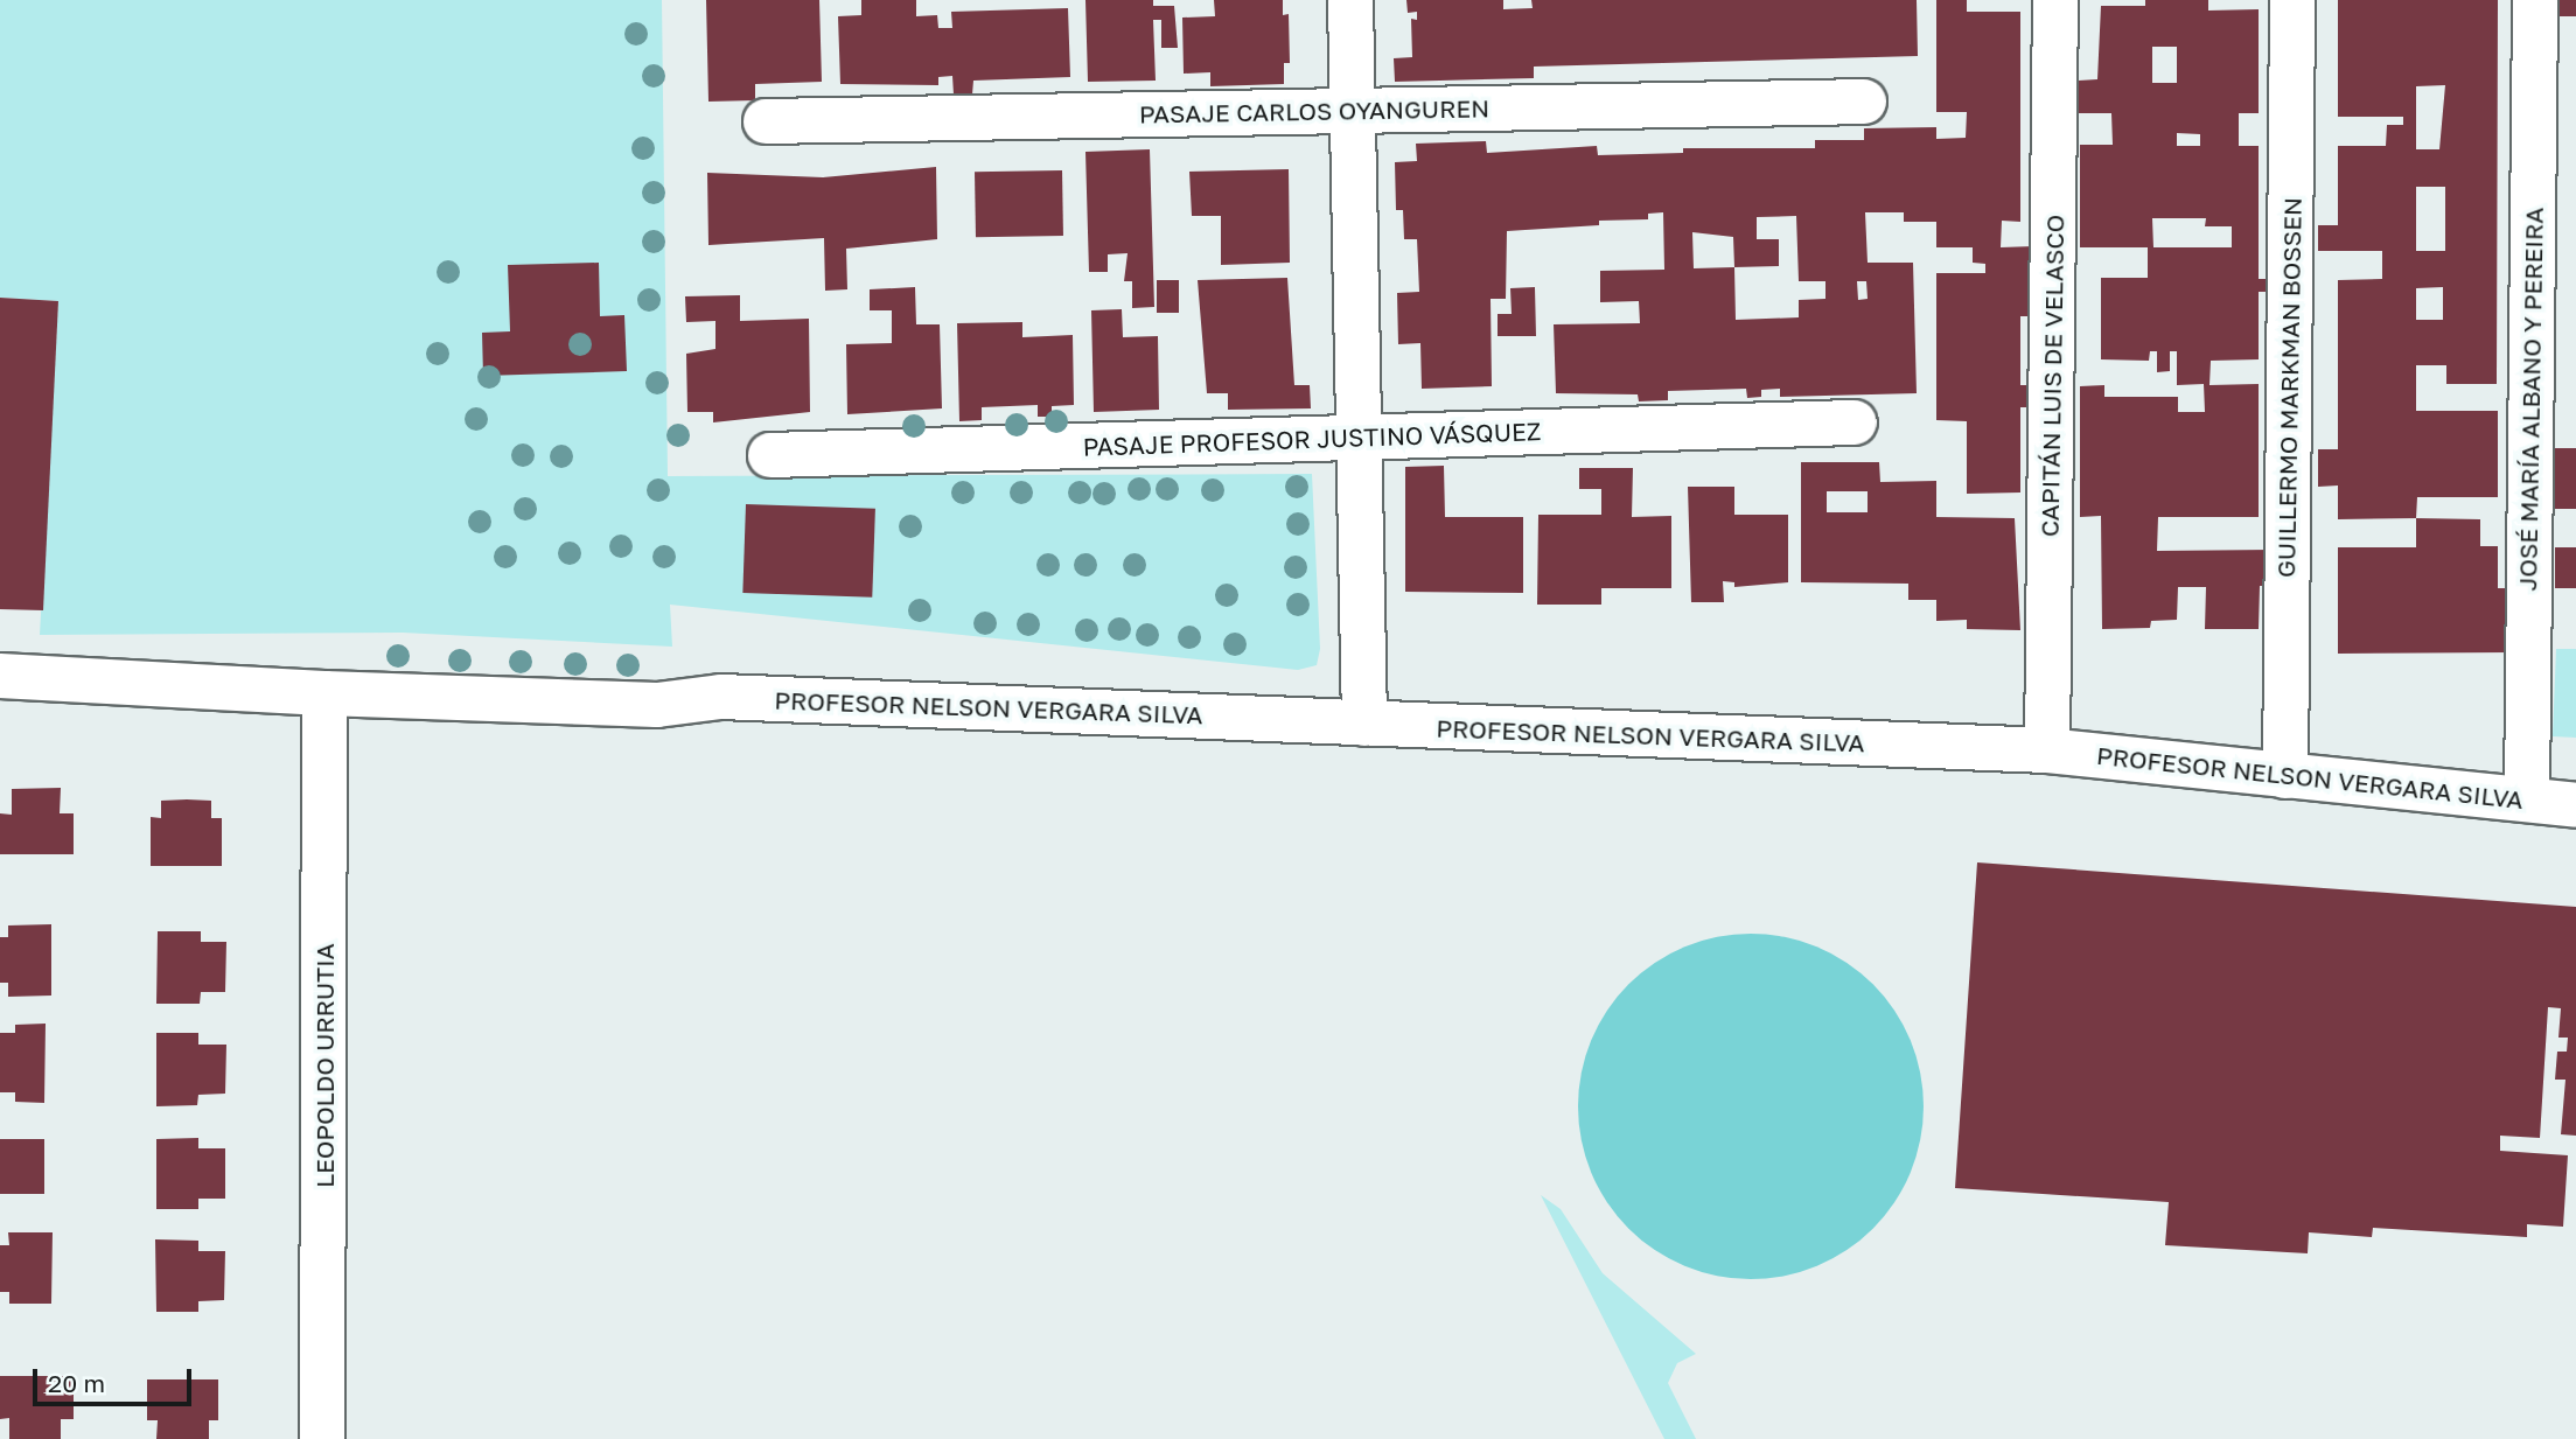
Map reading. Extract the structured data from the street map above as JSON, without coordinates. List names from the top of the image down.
{
  "streets": {
    "street": [
      "PASAJE CARLOS OYANGUREN",
      "CAPITÁN LUIS DE VELASCO",
      "GUILLERMO MARKMAN BOSSEN",
      "JOSÉ MARÍA ALBANO Y PEREIRA",
      "PASAJE PROFESOR JUSTINO VÁSQUEZ",
      "PROFESOR NELSON VERGARA SILVA",
      "LEOPOLDO URRUTIA"
    ]
  },
  "crossings": [
    ["CAPITÁN LUIS DE VELASCO", "PROFESOR NELSON VERGARA SILVA"],
    ["GUILLERMO MARKMAN BOSSEN", "PROFESOR NELSON VERGARA SILVA"],
    ["JOSÉ MARÍA ALBANO Y PEREIRA", "PROFESOR NELSON VERGARA SILVA"],
    ["PROFESOR NELSON VERGARA SILVA", "LEOPOLDO URRUTIA"]
  ],
  "scale_bar": "20 m"
}
